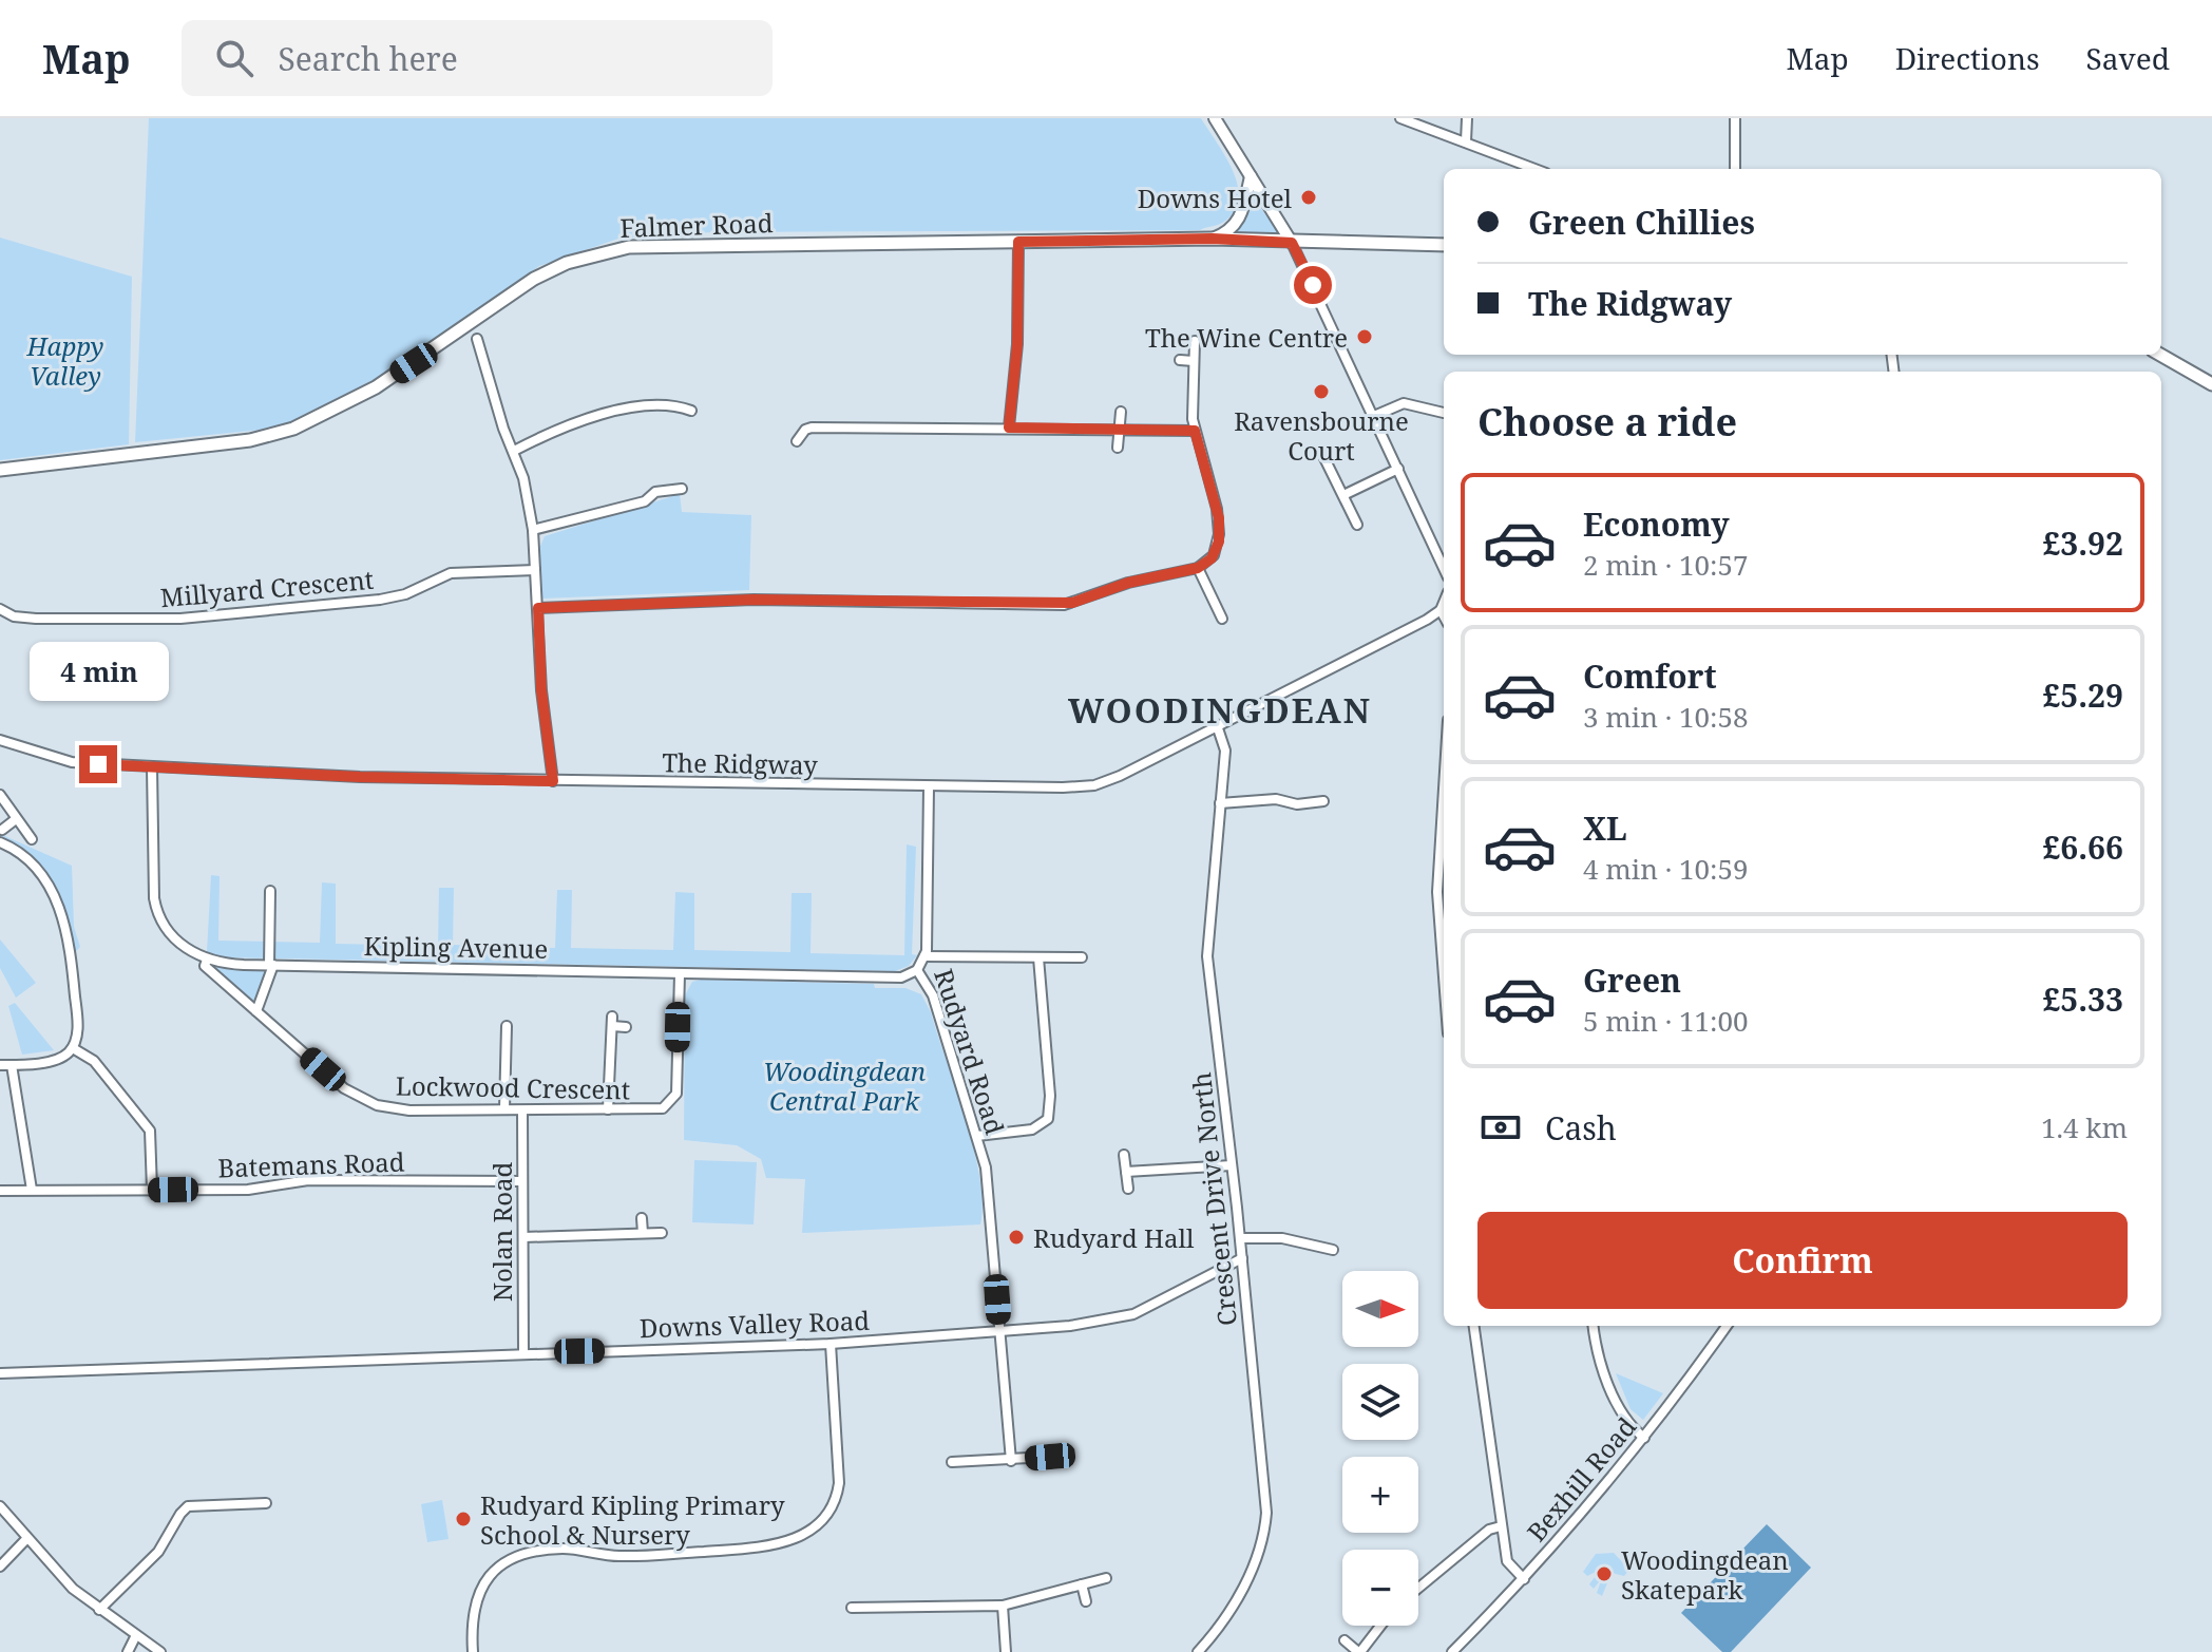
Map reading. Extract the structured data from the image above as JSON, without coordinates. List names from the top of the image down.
{
  "streets": {
    "main road": ["Falmer Road"],
    "street": [
      "Millyard Crescent",
      "The Ridgway",
      "Kipling Avenue",
      "Rudyard Road",
      "Lockwood Crescent",
      "Batemans Road",
      "Crescent Drive North",
      "Nolan Road",
      "Downs Valley Road",
      "Bexhill Road"
    ]
  },
  "crossings": [
    ["The Ridgway", "Rudyard Road"],
    ["The Ridgway", "Crescent Drive North"],
    ["Kipling Avenue", "Rudyard Road"],
    ["Kipling Avenue", "Lockwood Crescent"],
    ["Rudyard Road", "Downs Valley Road"],
    ["Lockwood Crescent", "Nolan Road"],
    ["Batemans Road", "Nolan Road"],
    ["Crescent Drive North", "Downs Valley Road"],
    ["Nolan Road", "Downs Valley Road"]
  ],
  "districts": ["WOODINGDEAN"],
  "parks": ["Happy Valley", "Woodingdean Central Park"],
  "places": [
    "Downs Hotel",
    "The Wine Centre",
    "Ravensbourne Court",
    "Rudyard Hall",
    "Rudyard Kipling Primary School & Nursery",
    "Woodingdean Skatepark"
  ],
  "north": "right",
  "page": {
    "header": "Map",
    "search": "Search here",
    "nav": ["Map", "Directions", "Saved"],
    "banner": ["Green Chillies", "The Ridgway"],
    "heading": "Choose a ride",
    "list": [
      {
        "name": "Economy",
        "note": "2 min · 10:57",
        "value": "£3.92"
      },
      {
        "name": "Comfort",
        "note": "3 min · 10:58",
        "value": "£5.29"
      },
      {
        "name": "XL",
        "note": "4 min · 10:59",
        "value": "£6.66"
      },
      {
        "name": "Green",
        "note": "5 min · 11:00",
        "value": "£5.33"
      }
    ],
    "bubble": "4 min",
    "pay": ["Cash", "1.4 km"],
    "buttons": "Confirm",
    "map_buttons": ["+", "−"]
  }
}
